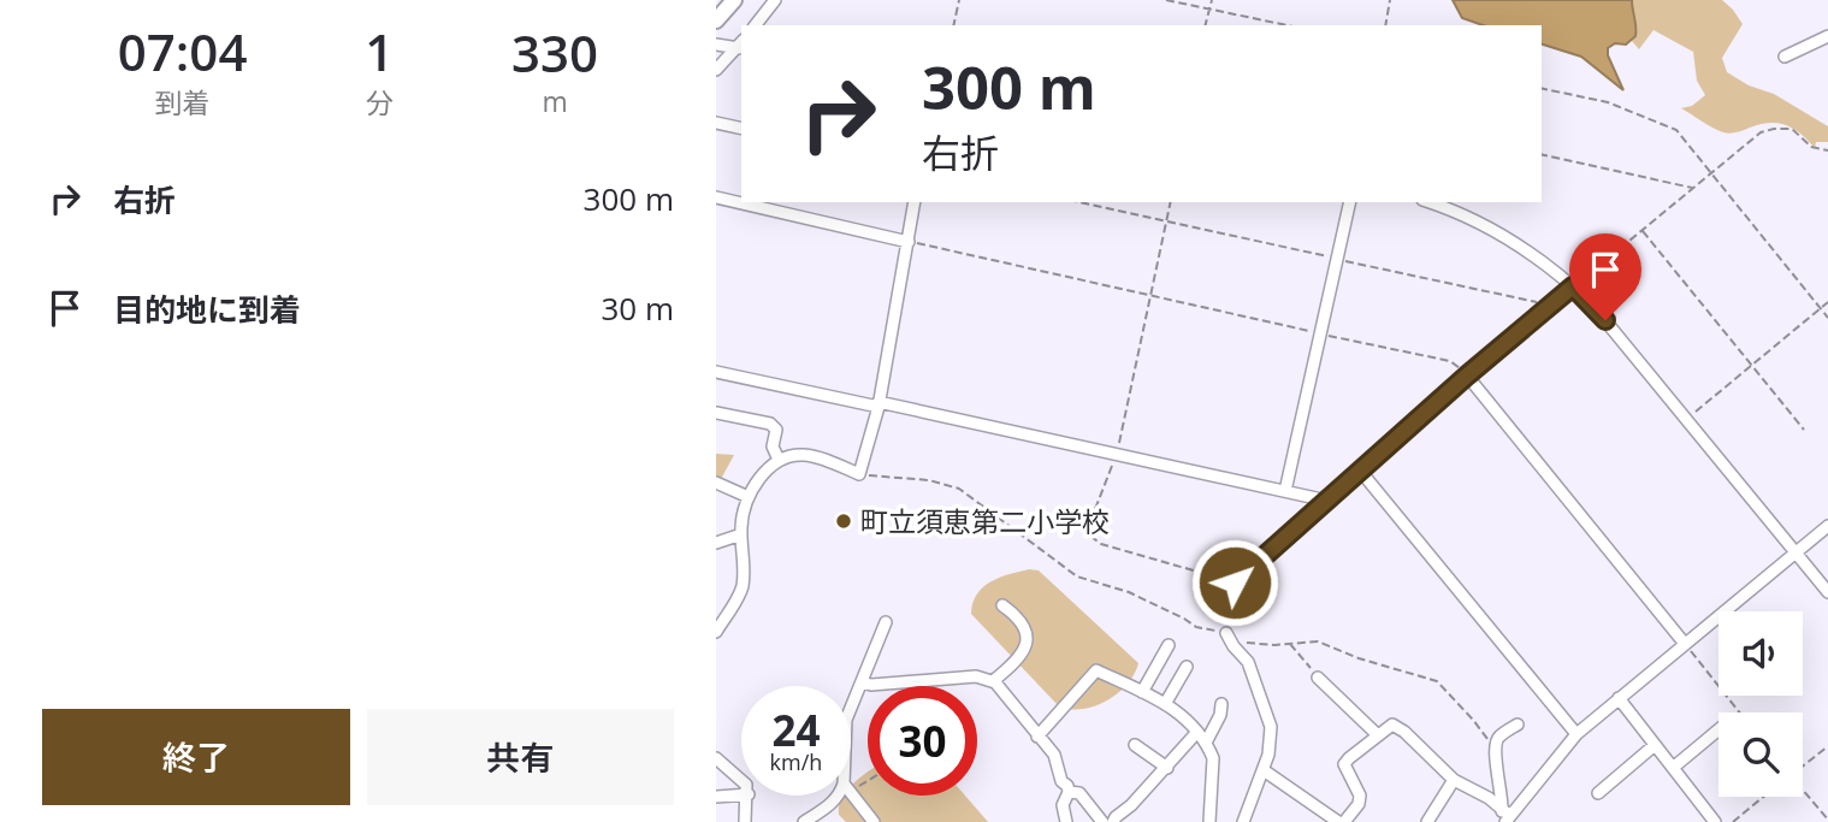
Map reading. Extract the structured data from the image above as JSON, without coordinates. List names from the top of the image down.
{
  "places": ["町立須恵第二小学校"],
  "page": {
    "eta": [
      "07:04",
      "到着",
      "1",
      "分",
      "330",
      "m"
    ],
    "turn": ["300 m", "右折"],
    "list": [
      {
        "name": "右折",
        "value": "300 m"
      },
      {
        "name": "目的地に到着",
        "value": "30 m"
      }
    ],
    "speed": "24 km/h",
    "limit": "30",
    "buttons": ["終了", "共有"]
  }
}
